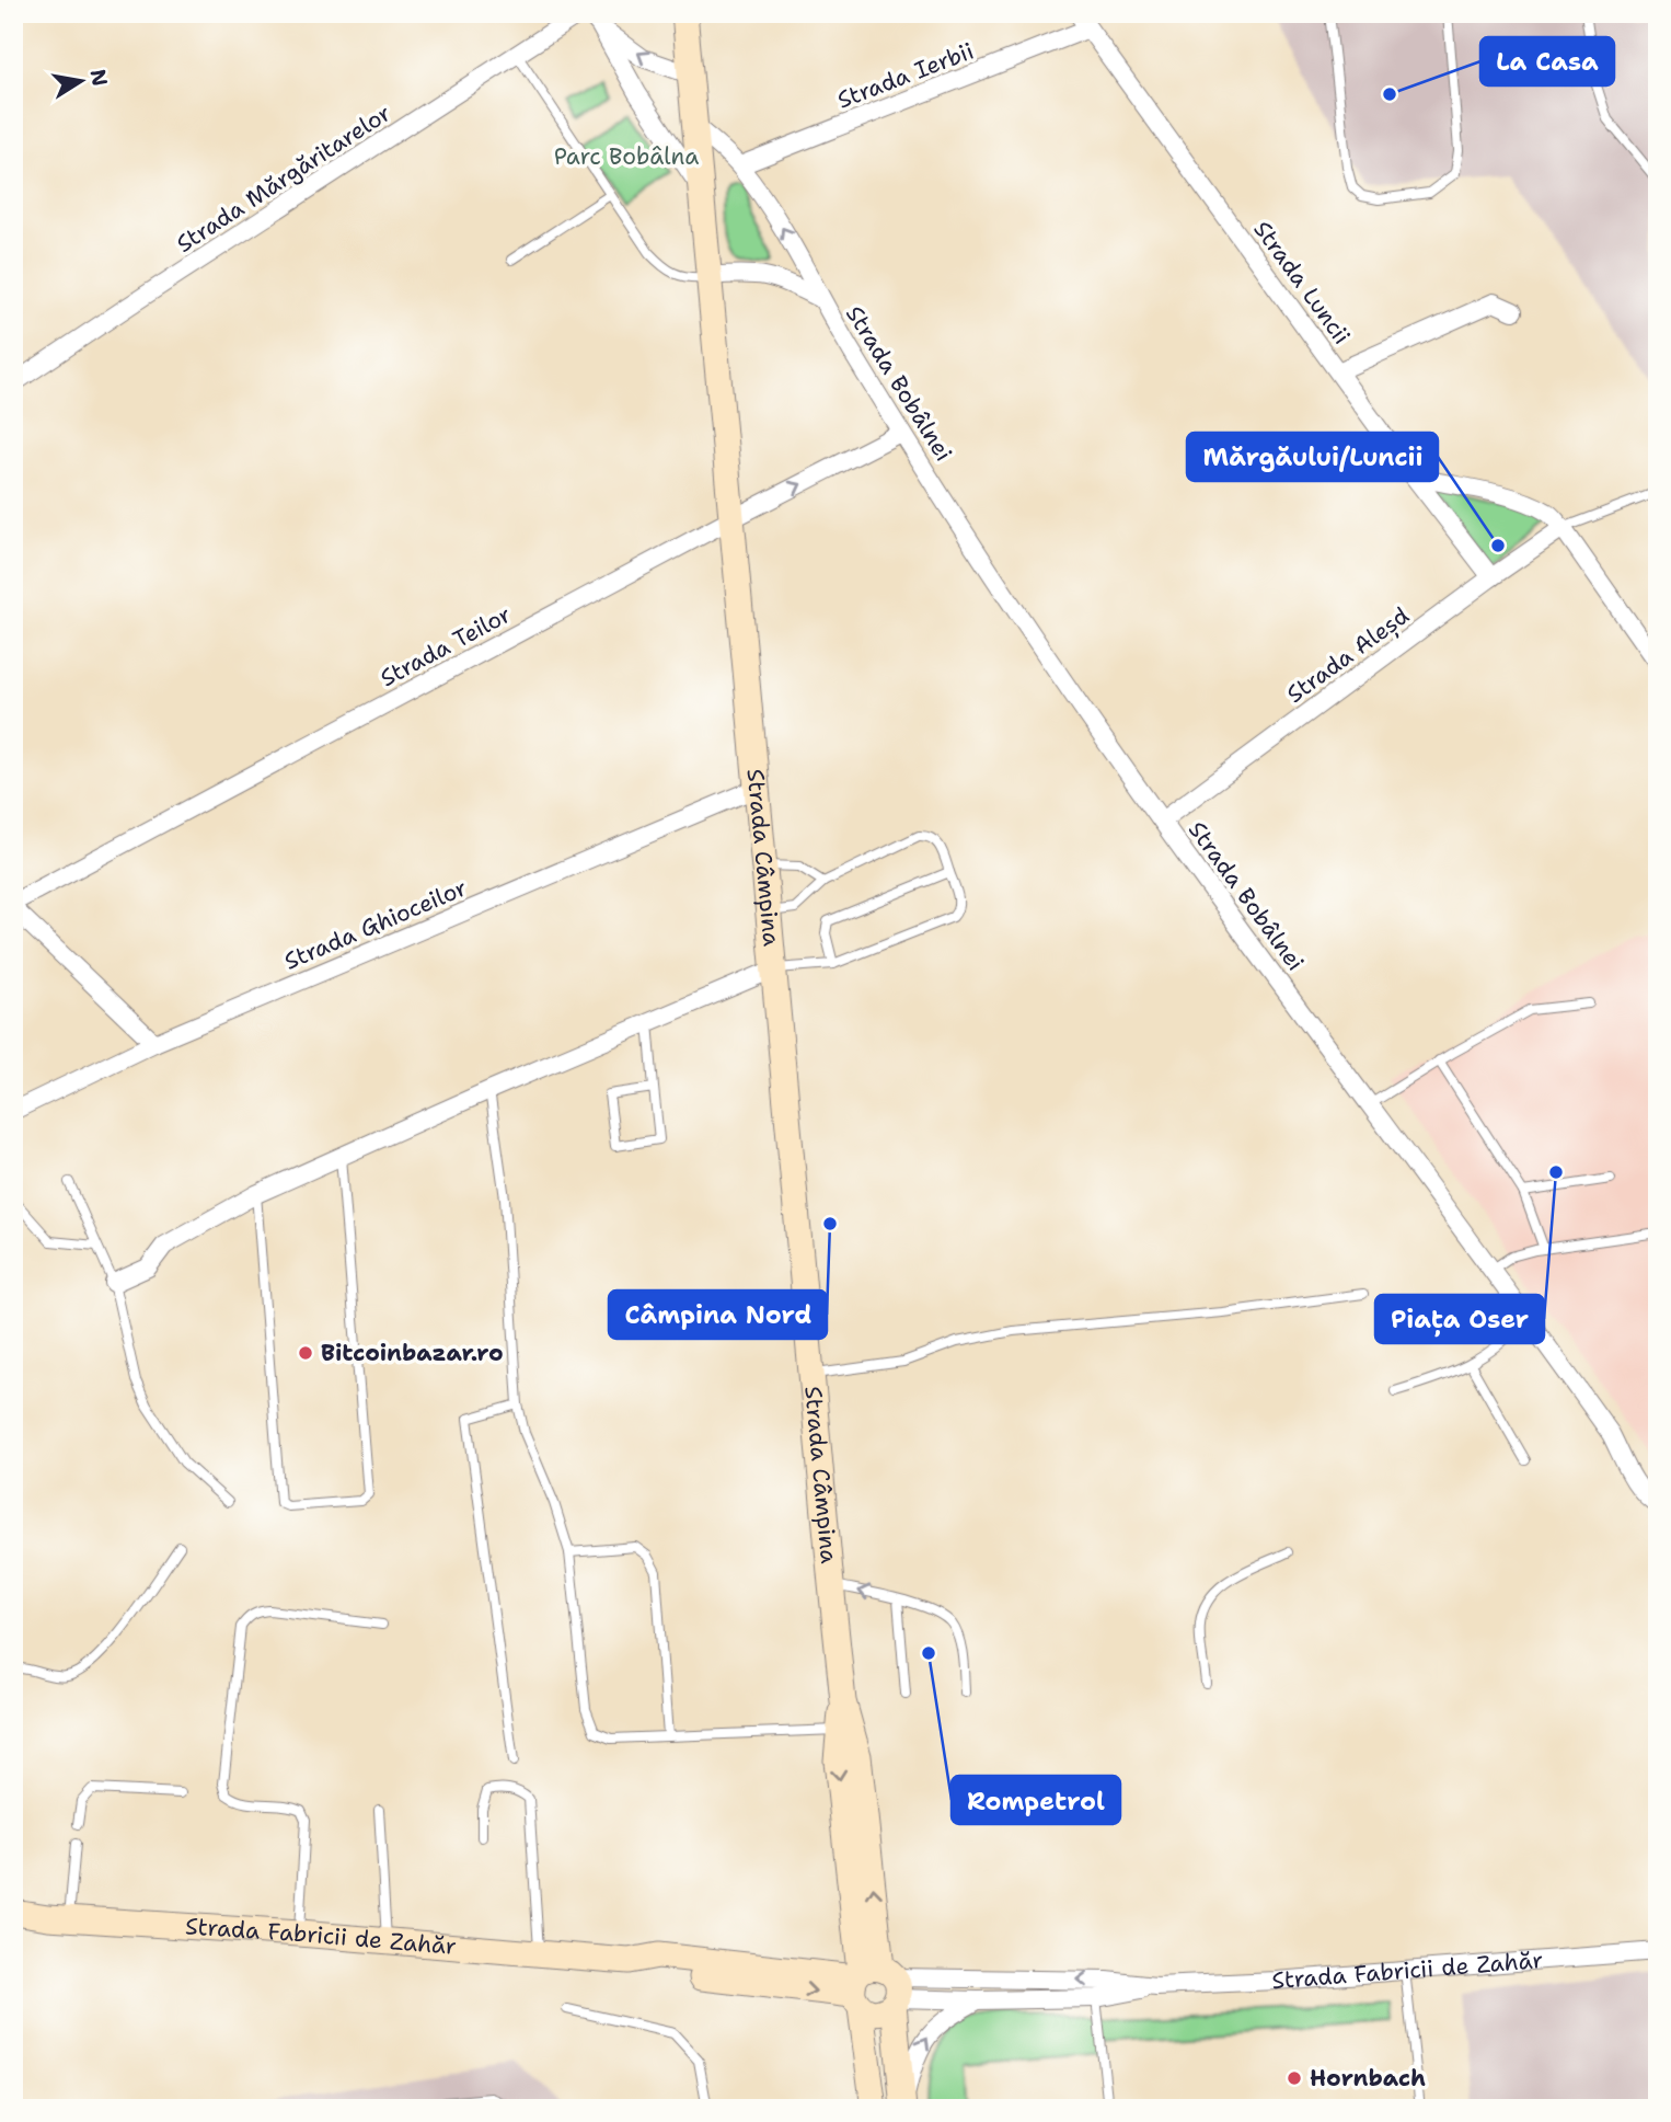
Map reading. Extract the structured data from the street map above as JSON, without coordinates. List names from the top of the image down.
{
  "streets": {
    "main road": ["Strada Câmpina", "Strada Fabricii de Zahăr"],
    "street": [
      "Strada Ierbii",
      "Strada Mărgăritarelor",
      "Strada Luncii",
      "Strada Bobâlnei",
      "Strada Teilor",
      "Strada Aleșd",
      "Strada Ghioceilor"
    ]
  },
  "crossings": [
    ["Strada Ierbii", "Strada Luncii"],
    ["Strada Ierbii", "Strada Bobâlnei"],
    ["Strada Luncii", "Strada Aleșd"],
    ["Strada Bobâlnei", "Strada Teilor"],
    ["Strada Bobâlnei", "Strada Aleșd"],
    ["Strada Bobâlnei", "Strada Câmpina"],
    ["Strada Teilor", "Strada Câmpina"],
    ["Strada Câmpina", "Strada Ghioceilor"],
    ["Strada Câmpina", "Strada Fabricii de Zahăr"]
  ],
  "parks": ["Parc Bobâlna"],
  "places": [
    "La Casa",
    "Mărgăului/Luncii",
    "Piața Oser",
    "Câmpina Nord",
    "Bitcoinbazar.ro",
    "Rompetrol",
    "Hornbach"
  ],
  "north": "right"
}
